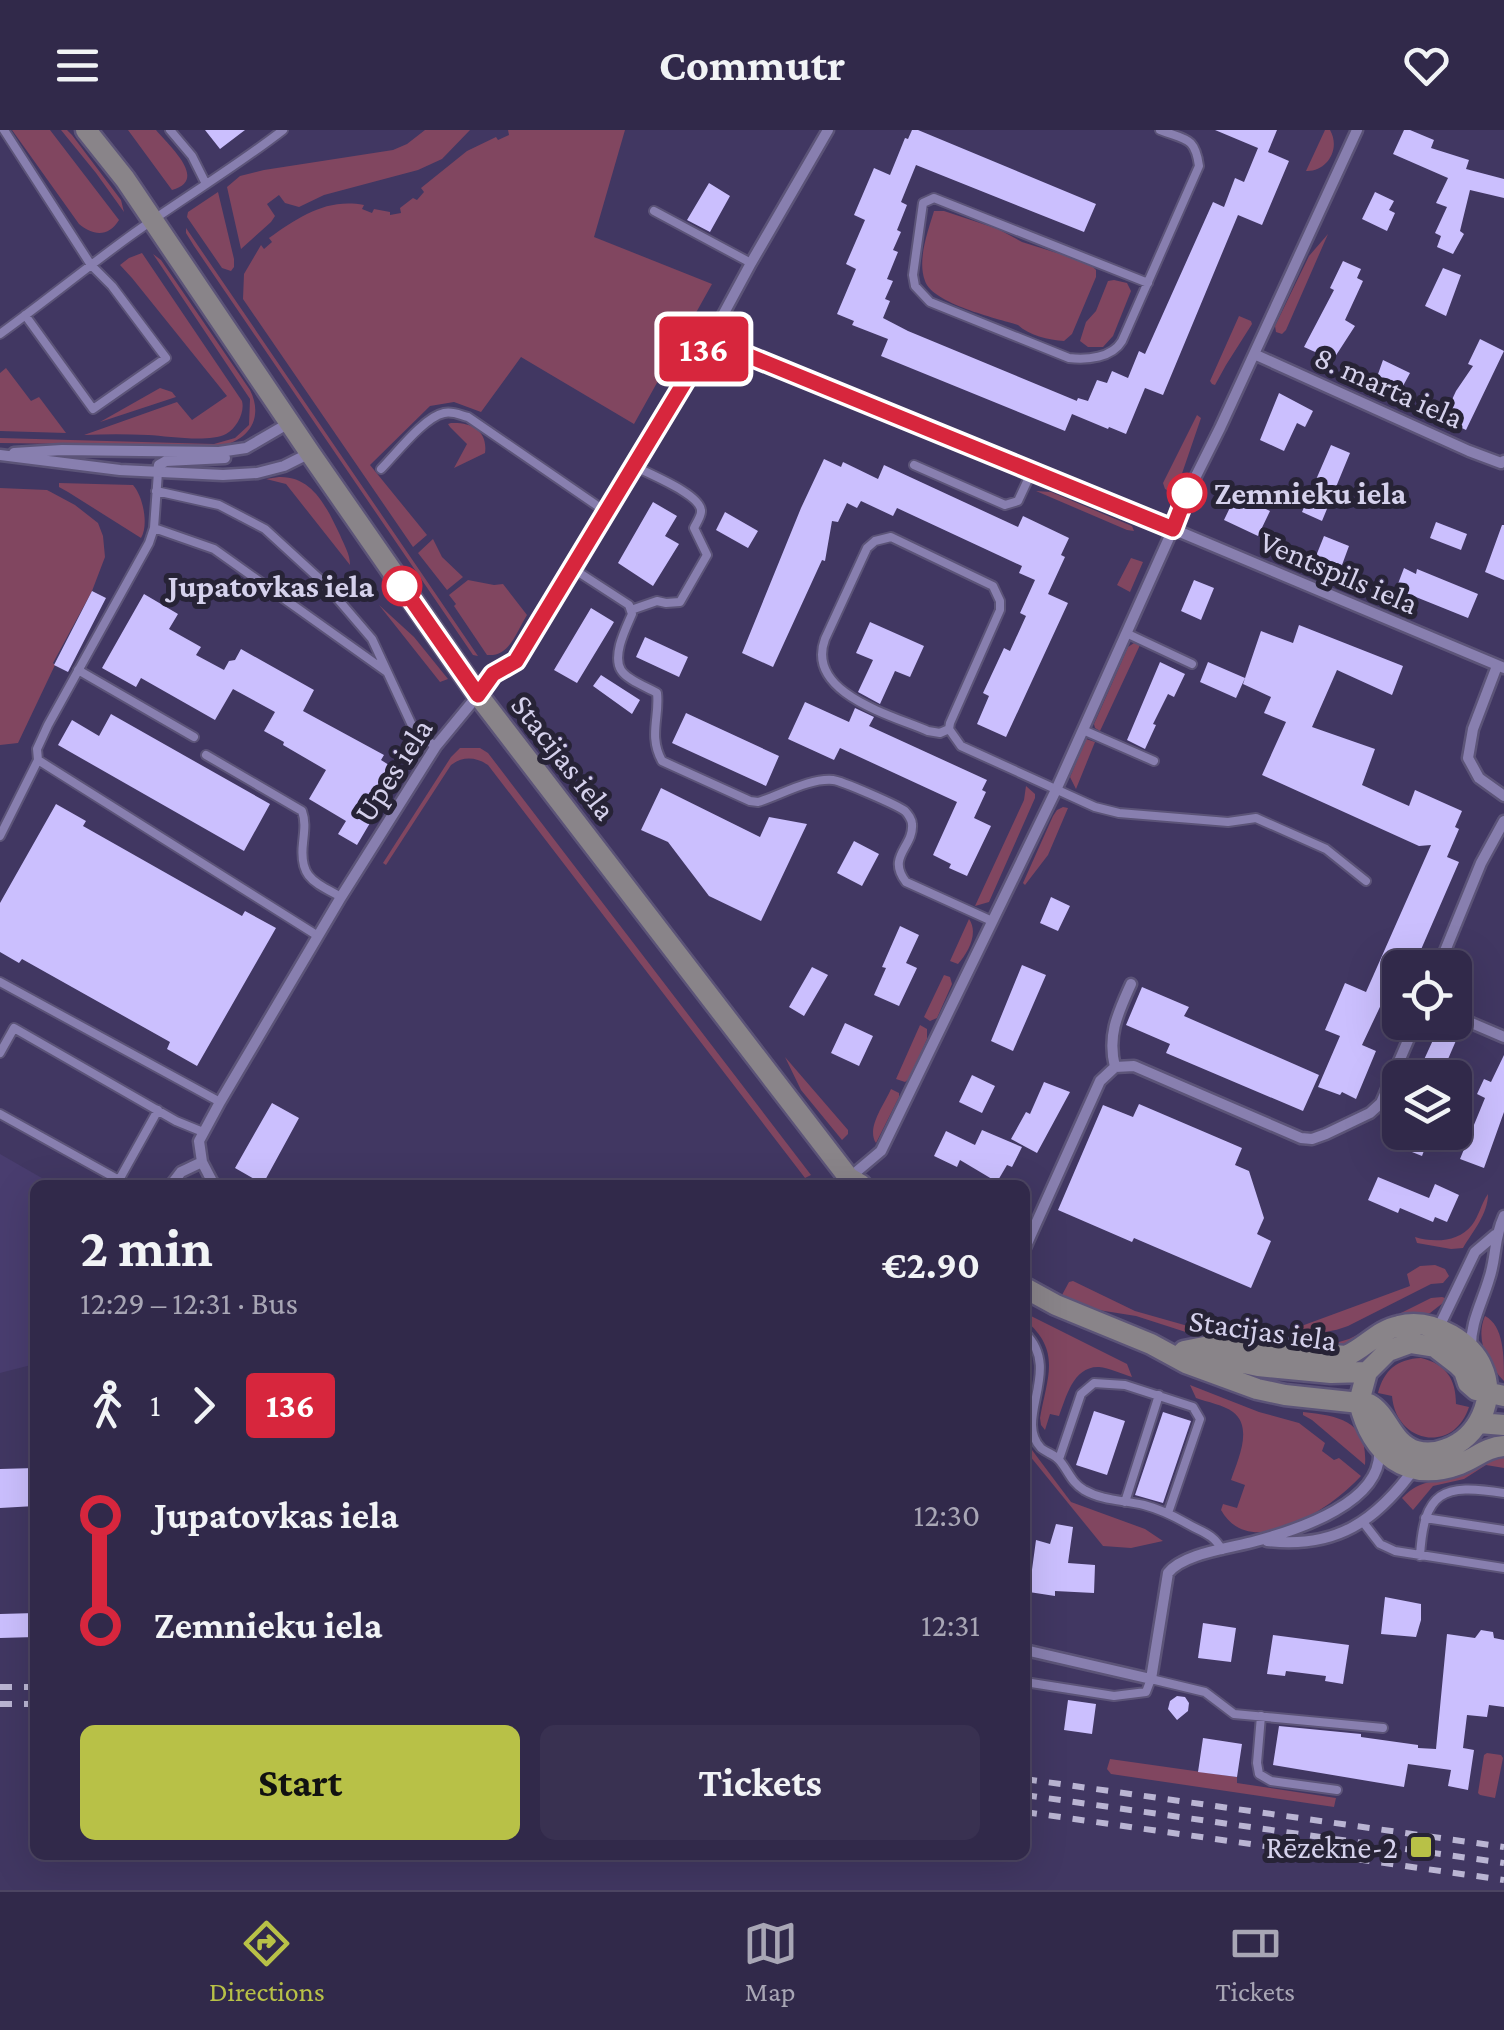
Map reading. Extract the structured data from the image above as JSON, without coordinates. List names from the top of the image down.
{
  "streets": {
    "main road": ["Stacijas iela"],
    "street": ["8. marta iela", "Ventspils iela", "Upes iela"]
  },
  "crossings": [
    ["Ventspils iela", "Upes iela"],
    ["Stacijas iela", "Upes iela"]
  ],
  "places": {
    "other": ["Zemnieku iela", "Jupatovkas iela"],
    "transit": ["Rēzekne-2"]
  },
  "lines": ["bus line 136"],
  "page": {
    "header": "Commutr",
    "on_map": "136",
    "heading": ["2 min", "12:29 – 12:31 · Bus", "€2.90"],
    "legs": ["1", "136"],
    "list": [
      {
        "name": "Jupatovkas iela",
        "value": "12:30"
      },
      {
        "name": "Zemnieku iela",
        "value": "12:31"
      }
    ],
    "buttons": ["Start", "Tickets"],
    "tabs": ["Directions", "Map", "Tickets"]
  }
}
